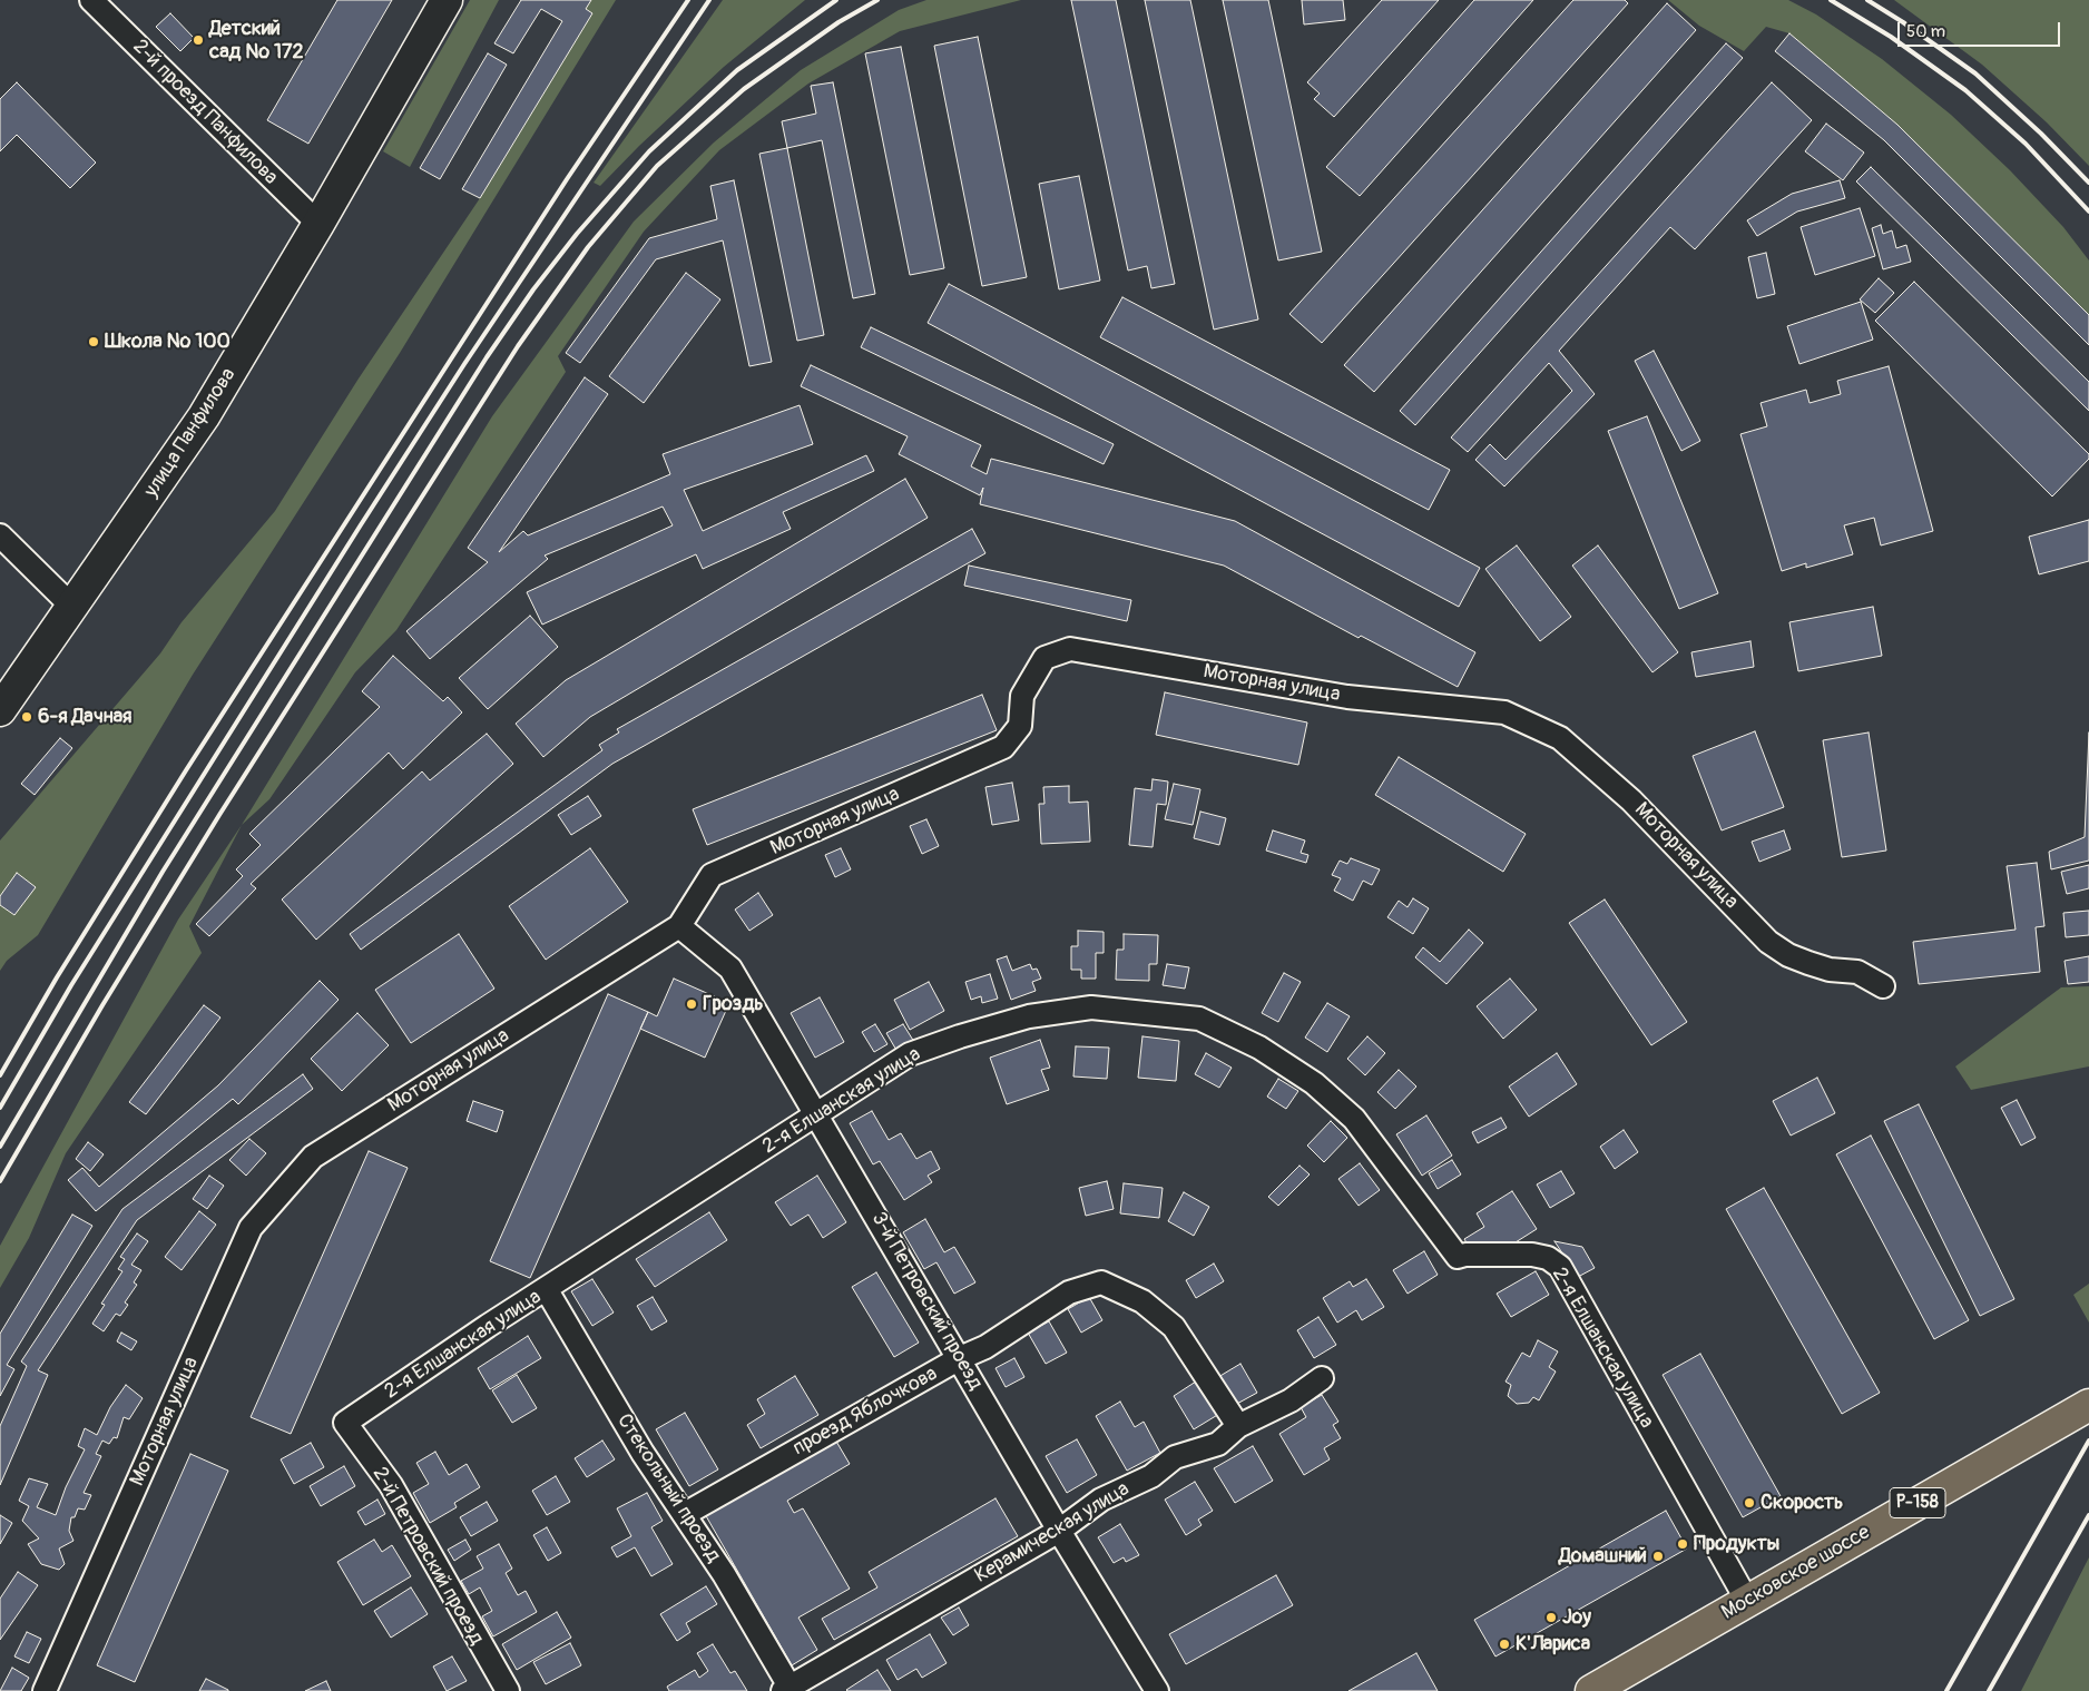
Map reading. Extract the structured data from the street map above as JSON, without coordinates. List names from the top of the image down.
{
  "streets": {
    "main road": ["улица Панфилова", "Р-158", "Московское шоссе"],
    "street": [
      "2-й проезд Панфилова",
      "Моторная улица",
      "2-я Елшанская улица",
      "3-й Петровский проезд",
      "проезд Яблочкова",
      "Стекольный проезд",
      "Керамическая улица",
      "2-й Петровский проезд"
    ]
  },
  "crossings": [
    ["2-й проезд Панфилова", "улица Панфилова"],
    ["Моторная улица", "3-й Петровский проезд"],
    ["2-я Елшанская улица", "3-й Петровский проезд"],
    ["2-я Елшанская улица", "Стекольный проезд"],
    ["2-я Елшанская улица", "2-й Петровский проезд"],
    ["2-я Елшанская улица", "Московское шоссе"],
    ["3-й Петровский проезд", "проезд Яблочкова"],
    ["3-й Петровский проезд", "Керамическая улица"],
    ["проезд Яблочкова", "Стекольный проезд"],
    ["проезд Яблочкова", "Керамическая улица"],
    ["Стекольный проезд", "Керамическая улица"]
  ],
  "places": [
    "Детский сад № 172",
    "Школа № 100",
    "6-я Дачная",
    "Гроздь",
    "Скорость",
    "Продукты",
    "Домашний",
    "Joy",
    "К'Лариса"
  ],
  "scale_bar": "50 m"
}
